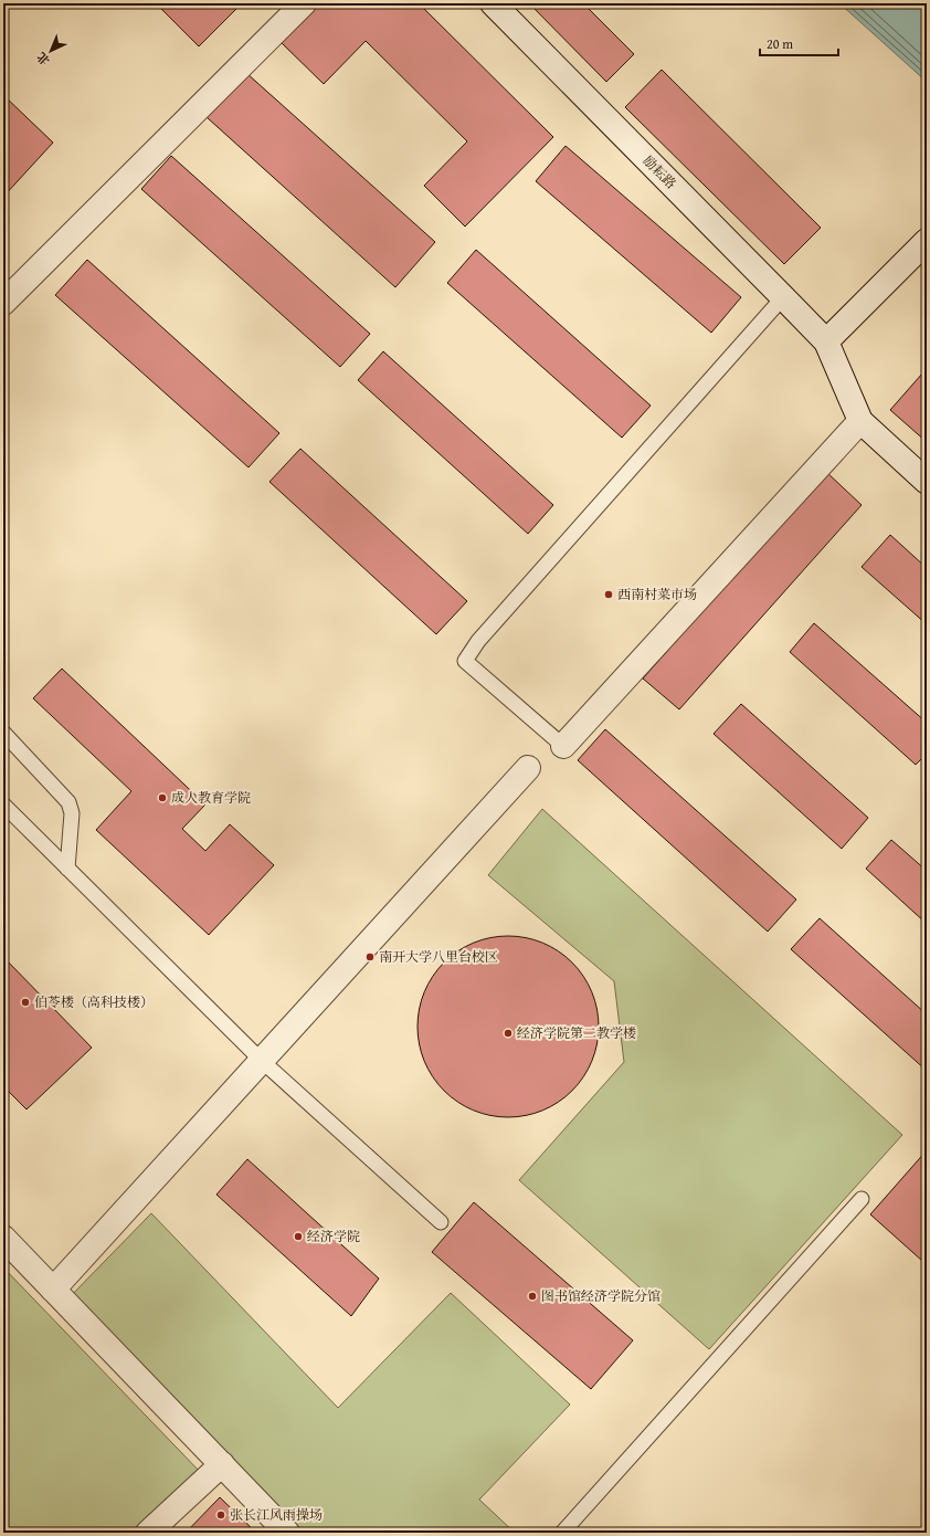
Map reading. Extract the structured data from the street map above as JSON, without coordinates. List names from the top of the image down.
{
  "streets": {
    "street": ["励耘路"]
  },
  "places": [
    "西南村菜市场",
    "成人教育学院",
    "南开大学八里台校区",
    "伯苓楼（高科技楼）",
    "经济学院第二教学楼",
    "经济学院",
    "图书馆经济学院分馆",
    "张长江风雨操场"
  ],
  "scale_bar": "20 m",
  "north": "bottom left"
}
